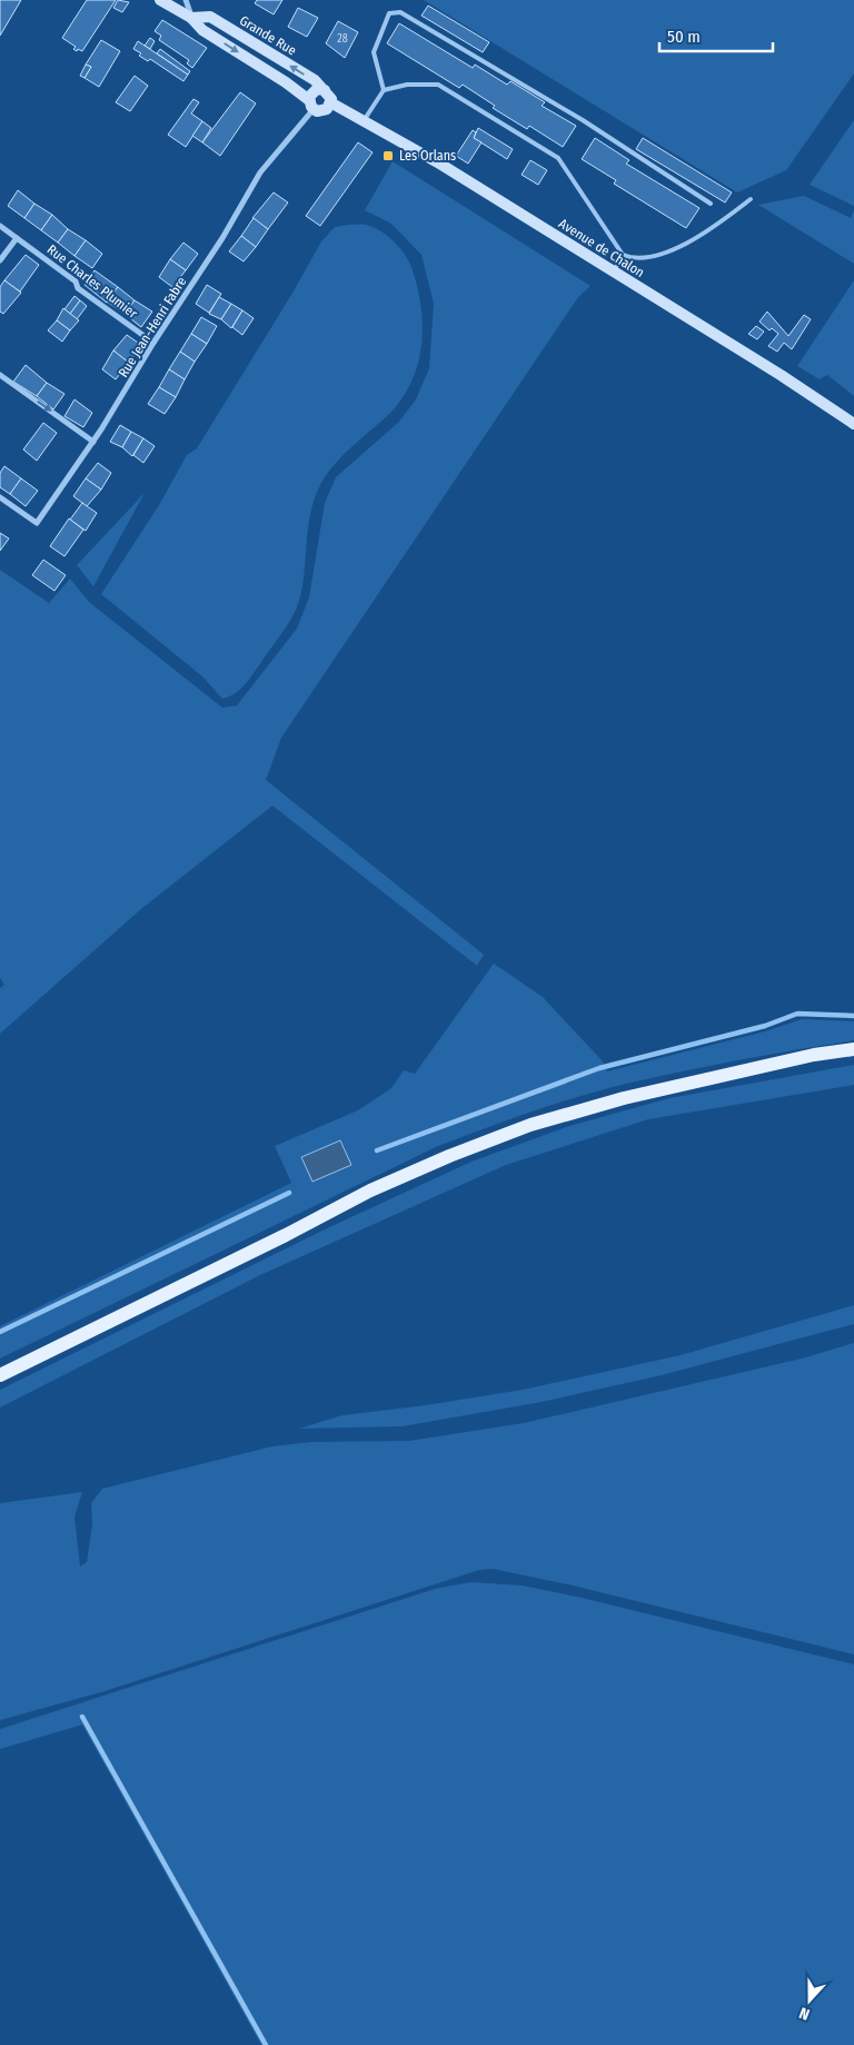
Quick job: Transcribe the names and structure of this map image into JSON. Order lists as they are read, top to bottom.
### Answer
{
  "streets": {
    "main road": ["Grande Rue", "Avenue de Chalon"],
    "street": ["Rue Charles Plumier", "Rue Jean-Henri Fabre"]
  },
  "crossings": [
    ["Grande Rue", "Avenue de Chalon"],
    ["Grande Rue", "Rue Jean-Henri Fabre"],
    ["Avenue de Chalon", "Rue Jean-Henri Fabre"],
    ["Rue Charles Plumier", "Rue Jean-Henri Fabre"]
  ],
  "places": {
    "transit": ["Les Orlans"]
  },
  "house_numbers": ["28"],
  "scale_bar": "50 m",
  "north": "bottom"
}
